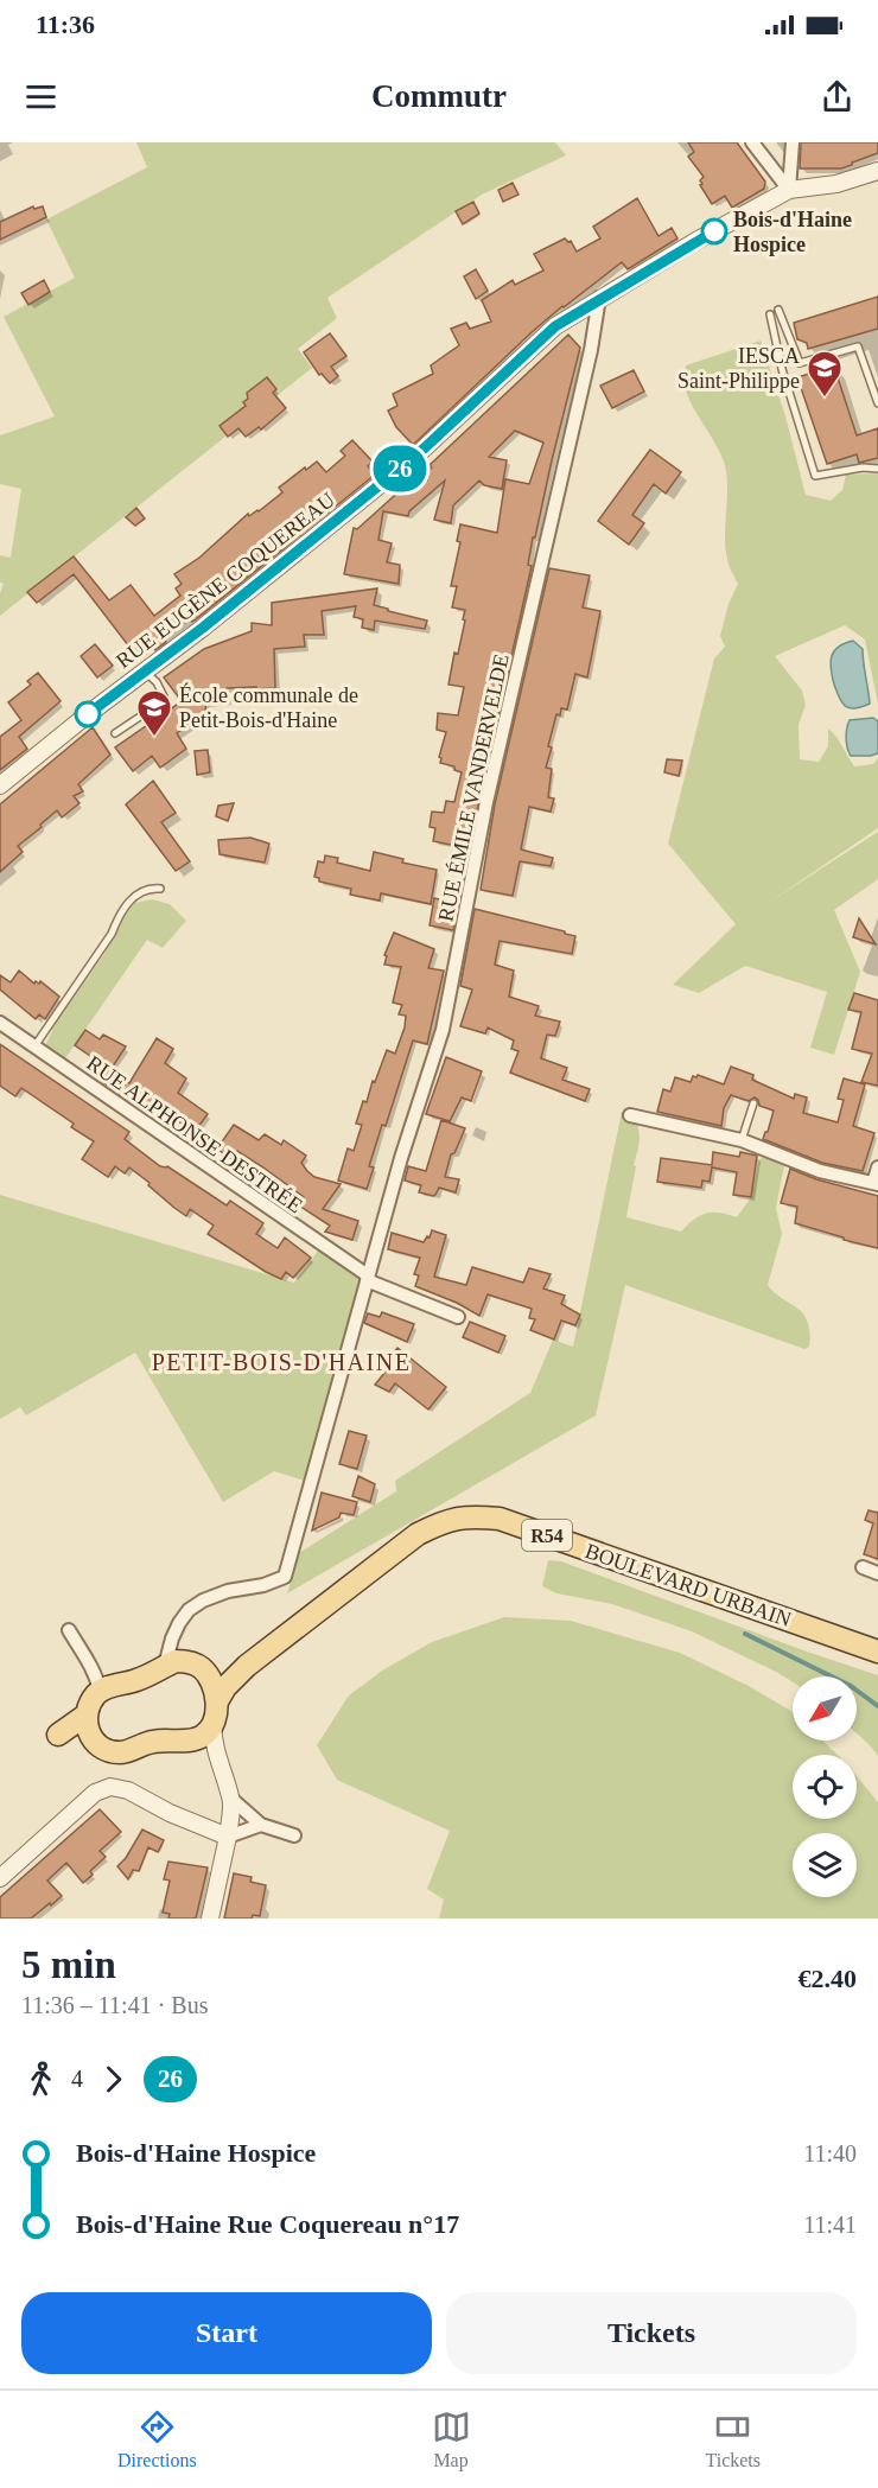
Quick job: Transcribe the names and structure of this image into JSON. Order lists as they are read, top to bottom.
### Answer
{
  "streets": {
    "main road": ["R54", "BOULEVARD URBAIN"],
    "street": ["RUE EUGÈNE COQUEREAU", "RUE ÉMILE VANDERVELDE", "RUE ALPHONSE DESTRÉE"]
  },
  "crossings": [
    ["RUE EUGÈNE COQUEREAU", "RUE ÉMILE VANDERVELDE"],
    ["RUE ÉMILE VANDERVELDE", "RUE ALPHONSE DESTRÉE"],
    ["RUE ÉMILE VANDERVELDE", "R54"],
    ["R54", "BOULEVARD URBAIN"]
  ],
  "districts": ["PETIT-BOIS-D'HAINE"],
  "places": {
    "other": ["Bois-d'Haine Hospice"],
    "school or university": ["IESCA Saint-Philippe", "École communale de Petit-Bois-d'Haine"]
  },
  "lines": ["bus line 26"],
  "north": "bottom left",
  "page": {
    "status": "11:36",
    "header": "Commutr",
    "on_map": "26",
    "heading": ["5 min", "11:36 – 11:41 · Bus", "€2.40"],
    "legs": ["4", "26"],
    "list": [
      {
        "name": "Bois-d'Haine Hospice",
        "value": "11:40"
      },
      {
        "name": "Bois-d'Haine Rue Coquereau n°17",
        "value": "11:41"
      }
    ],
    "buttons": ["Start", "Tickets"],
    "tabs": ["Directions", "Map", "Tickets"]
  }
}
